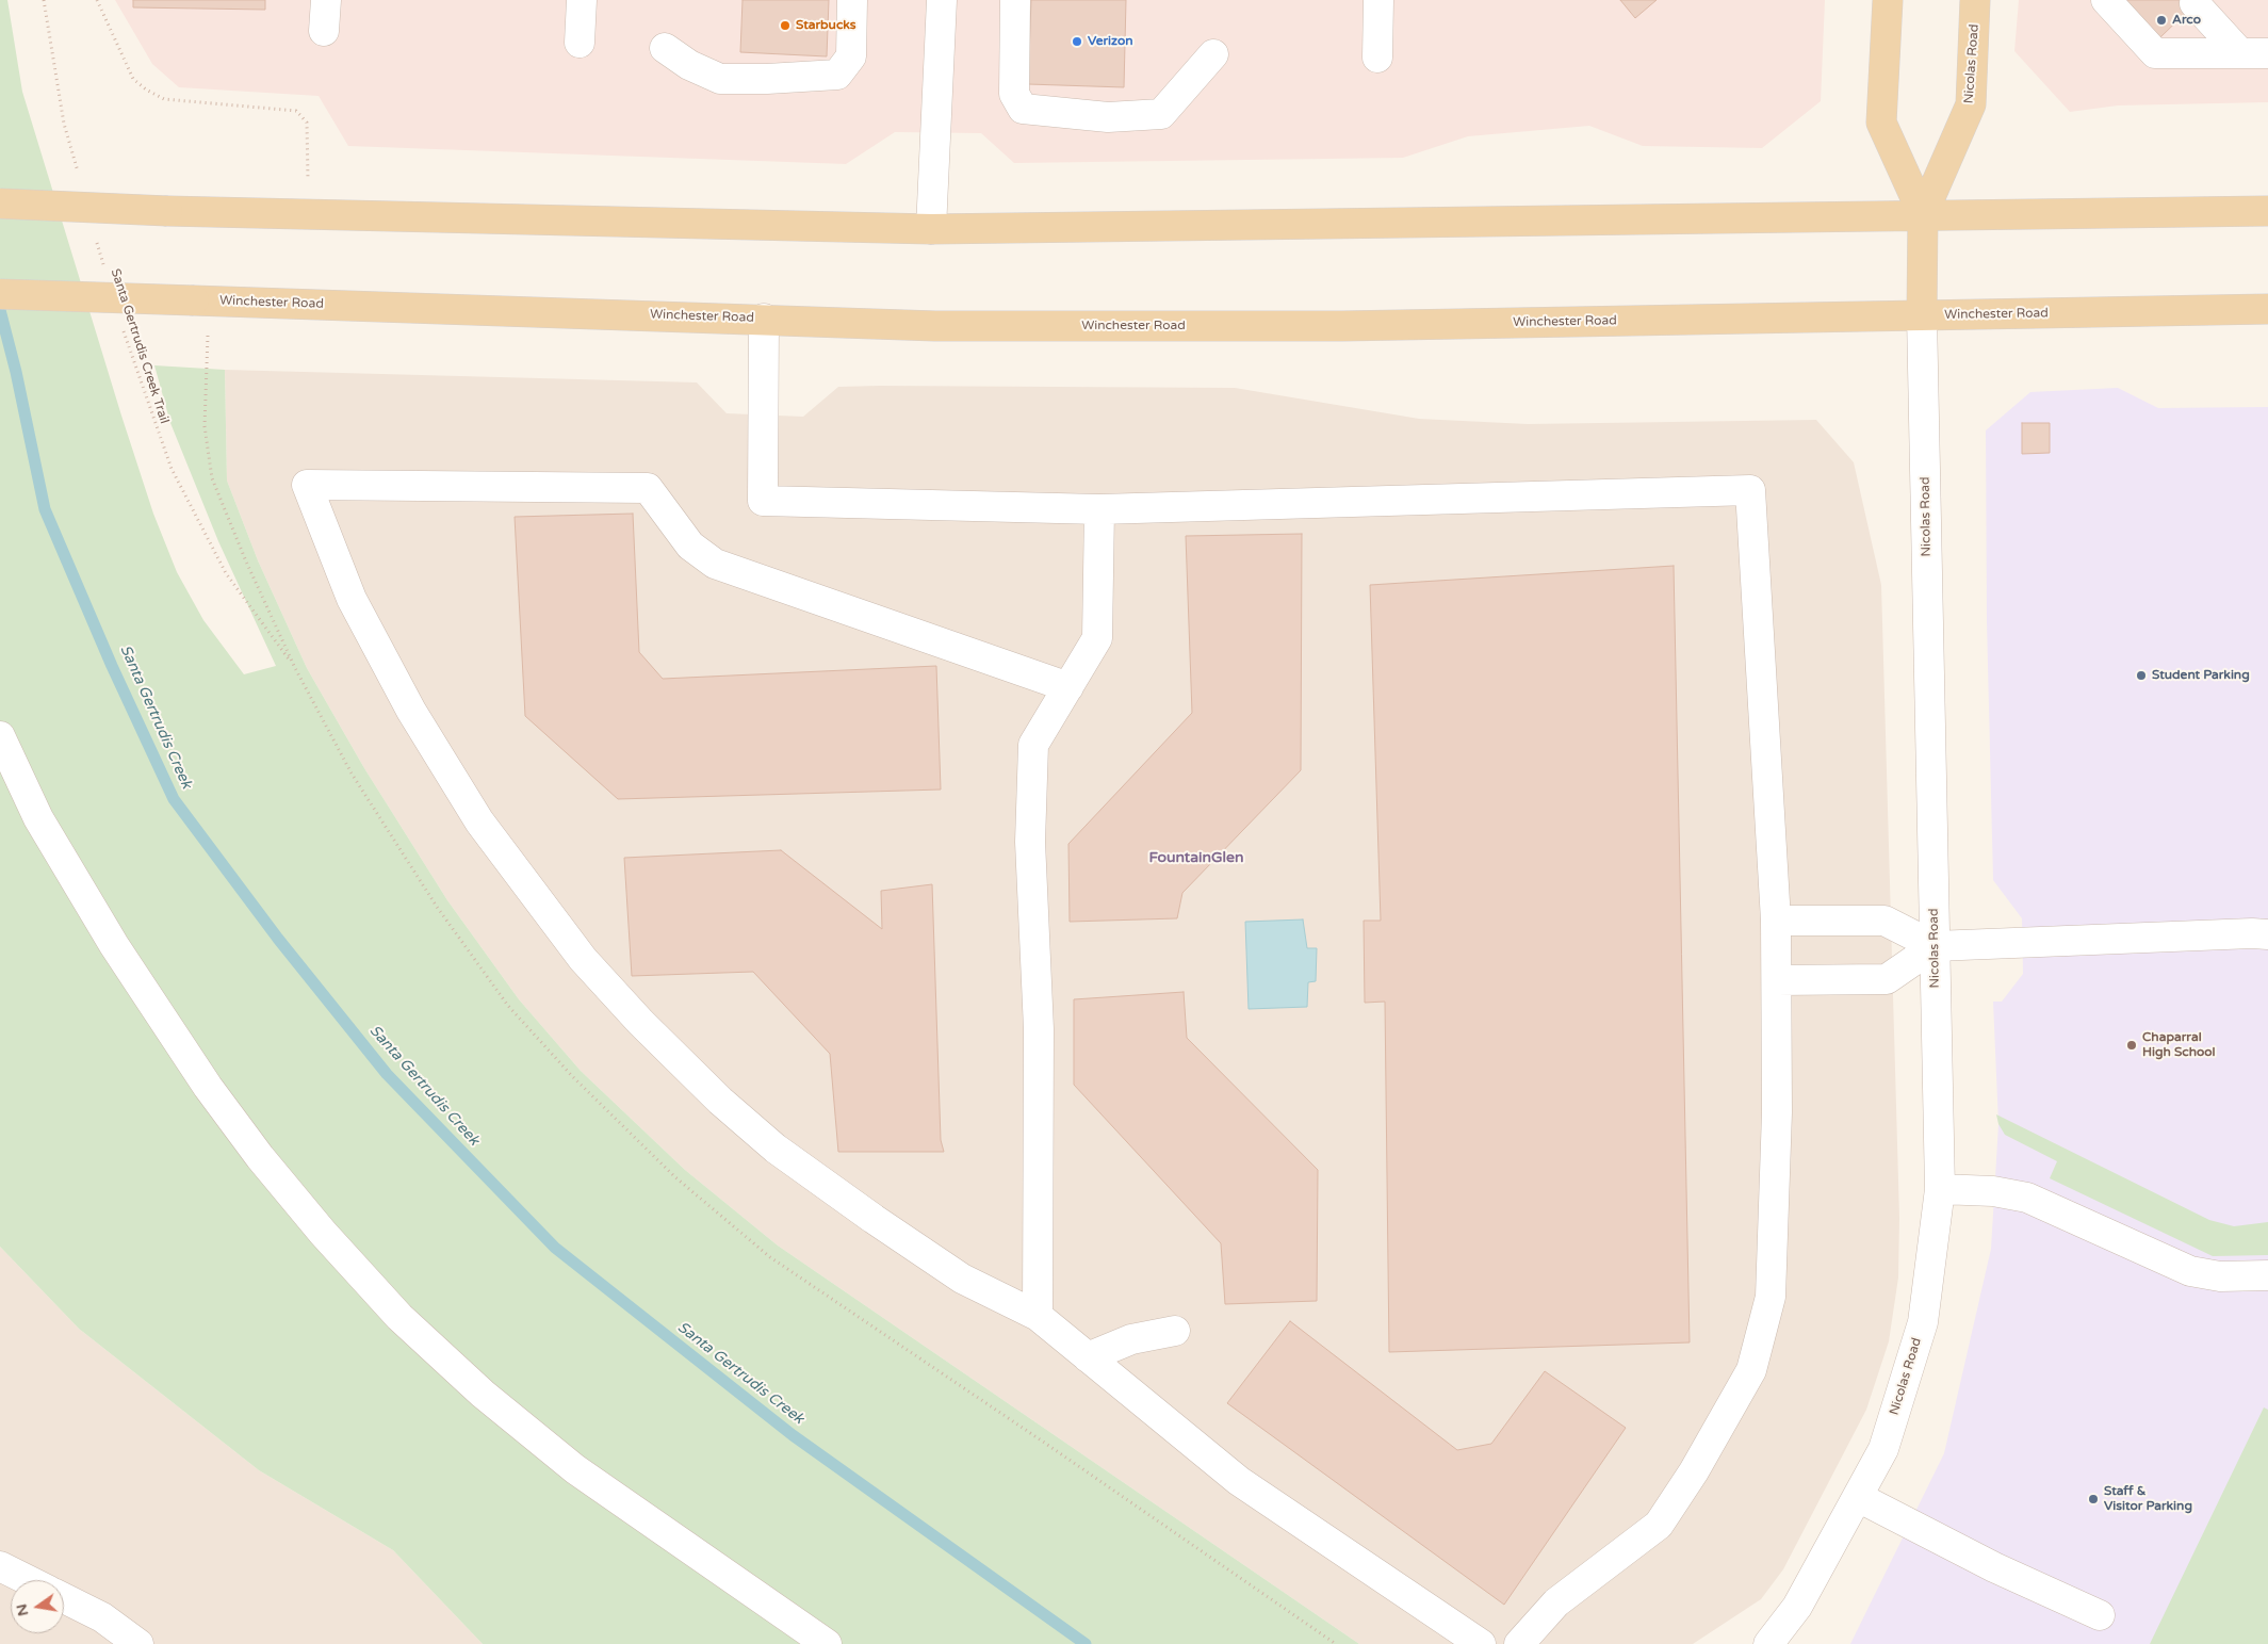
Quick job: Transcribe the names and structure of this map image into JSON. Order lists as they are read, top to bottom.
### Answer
{
  "streets": {
    "main road": ["Nicolas Road", "Winchester Road"],
    "path": ["Santa Gertrudis Creek Trail"]
  },
  "crossings": [
    ["Nicolas Road", "Winchester Road"]
  ],
  "districts": ["FountainGlen"],
  "water": ["Santa Gertrudis Creek"],
  "places": [
    "Arco",
    "Starbucks",
    "Verizon",
    "Student Parking",
    "Chaparral High School",
    "Staff & Visitor Parking"
  ],
  "north": "left"
}
